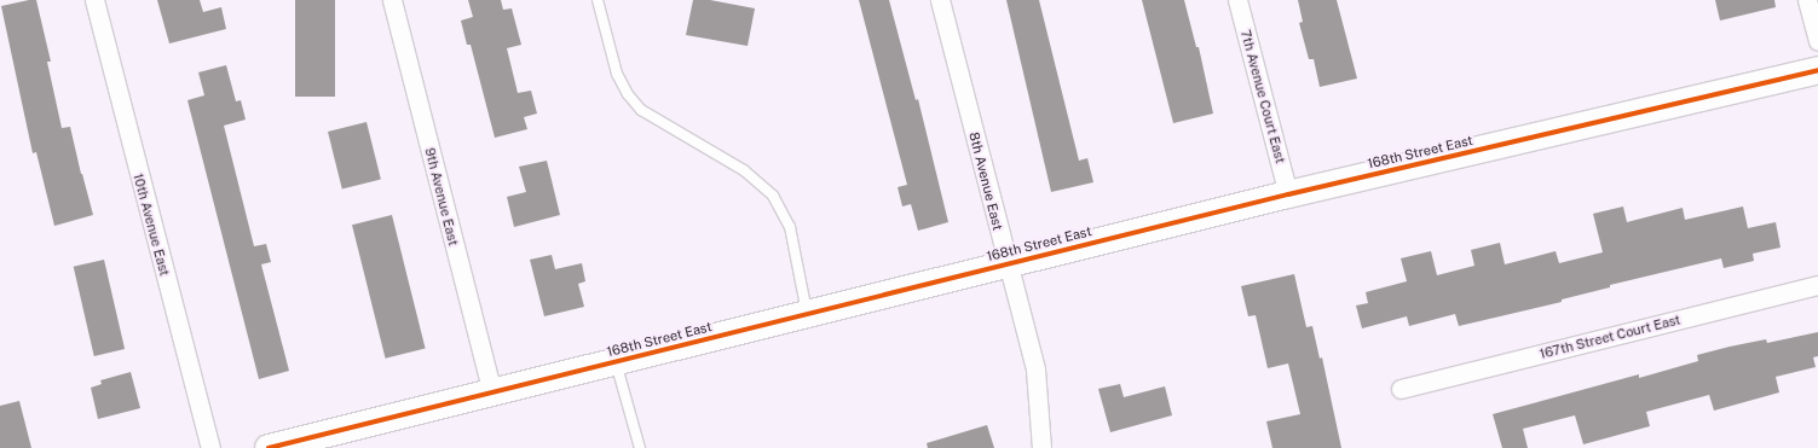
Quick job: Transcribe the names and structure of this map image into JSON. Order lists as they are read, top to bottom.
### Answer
{
  "streets": {
    "street": [
      "7th Avenue Court East",
      "168th Street East",
      "8th Avenue East",
      "9th Avenue East",
      "10th Avenue East",
      "167th Street Court East"
    ]
  },
  "crossings": [
    ["7th Avenue Court East", "168th Street East"],
    ["168th Street East", "8th Avenue East"],
    ["168th Street East", "9th Avenue East"]
  ]
}
